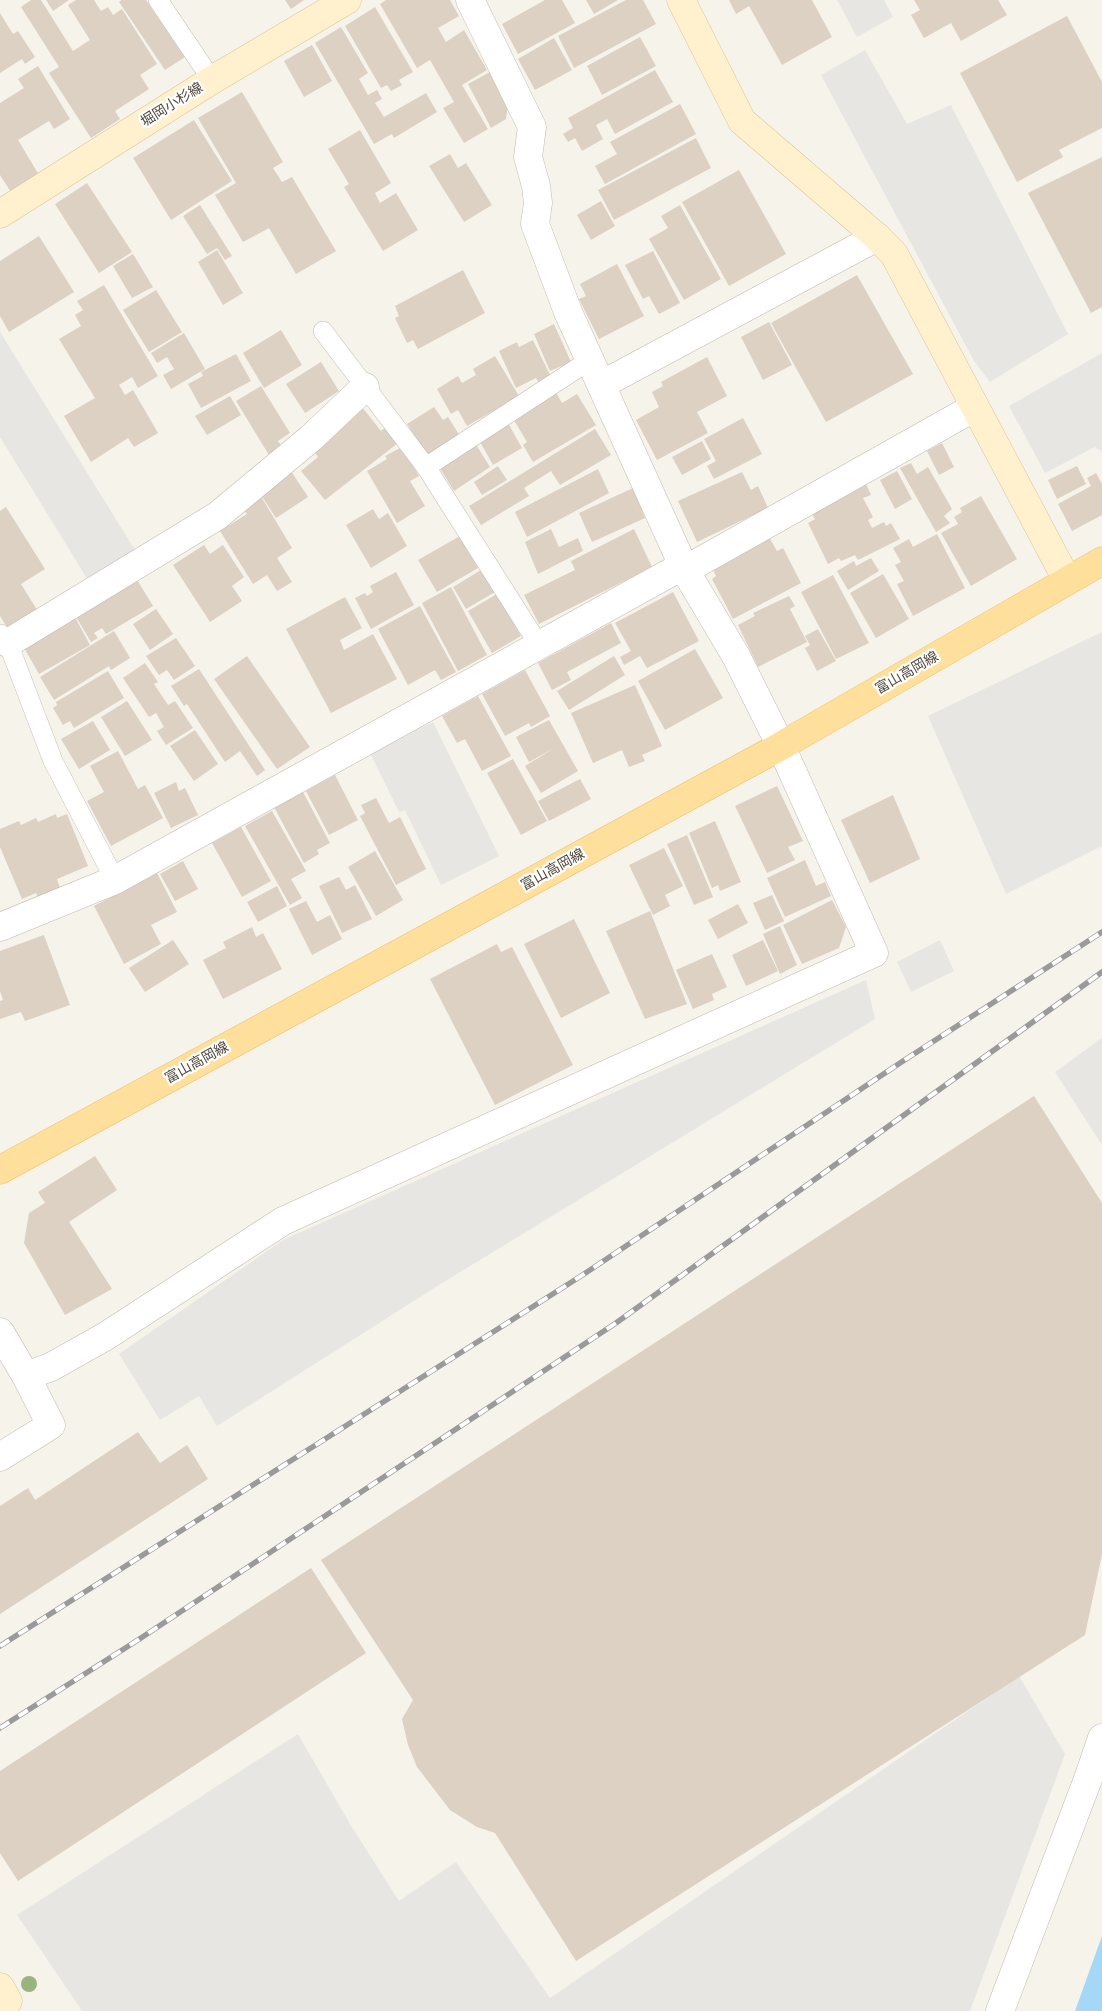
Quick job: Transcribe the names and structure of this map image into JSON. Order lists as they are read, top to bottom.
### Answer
{
  "streets": {
    "main road": ["富山高岡線"],
    "street": ["堀岡小杉線"]
  }
}
